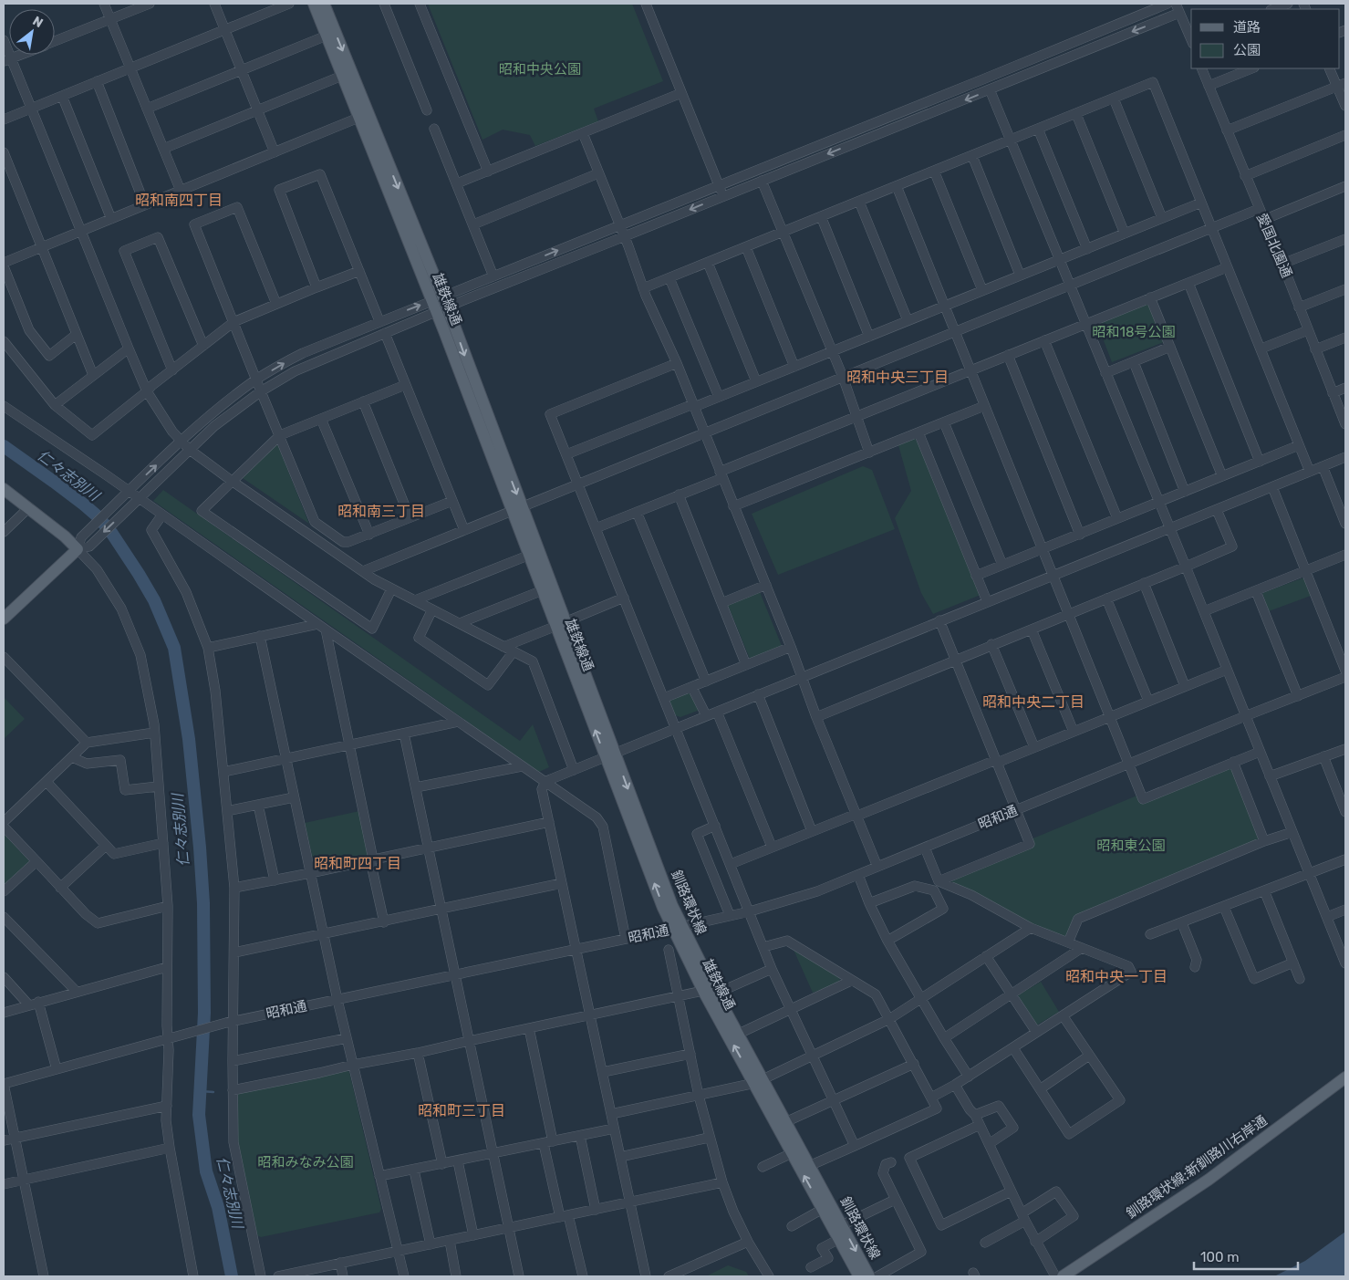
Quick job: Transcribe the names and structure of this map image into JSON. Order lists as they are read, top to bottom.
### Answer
{
  "streets": {
    "main road": ["雄鉄線通", "釧路環状線", "釧路環状線;新釧路川右岸通"],
    "street": ["愛国北園通", "昭和通"]
  },
  "crossings": [
    ["雄鉄線通", "昭和通"],
    ["雄鉄線通", "釧路環状線"],
    ["昭和通", "釧路環状線"]
  ],
  "districts": [
    "昭和南四丁目",
    "昭和中央三丁目",
    "昭和南三丁目",
    "昭和中央二丁目",
    "昭和町四丁目",
    "昭和中央一丁目",
    "昭和町三丁目"
  ],
  "water": ["仁々志別川"],
  "parks": [
    "昭和中央公園",
    "昭和18号公園",
    "昭和東公園",
    "昭和みなみ公園"
  ],
  "legend": ["道路", "公園"],
  "scale_bar": "100 m",
  "north": "top right"
}
